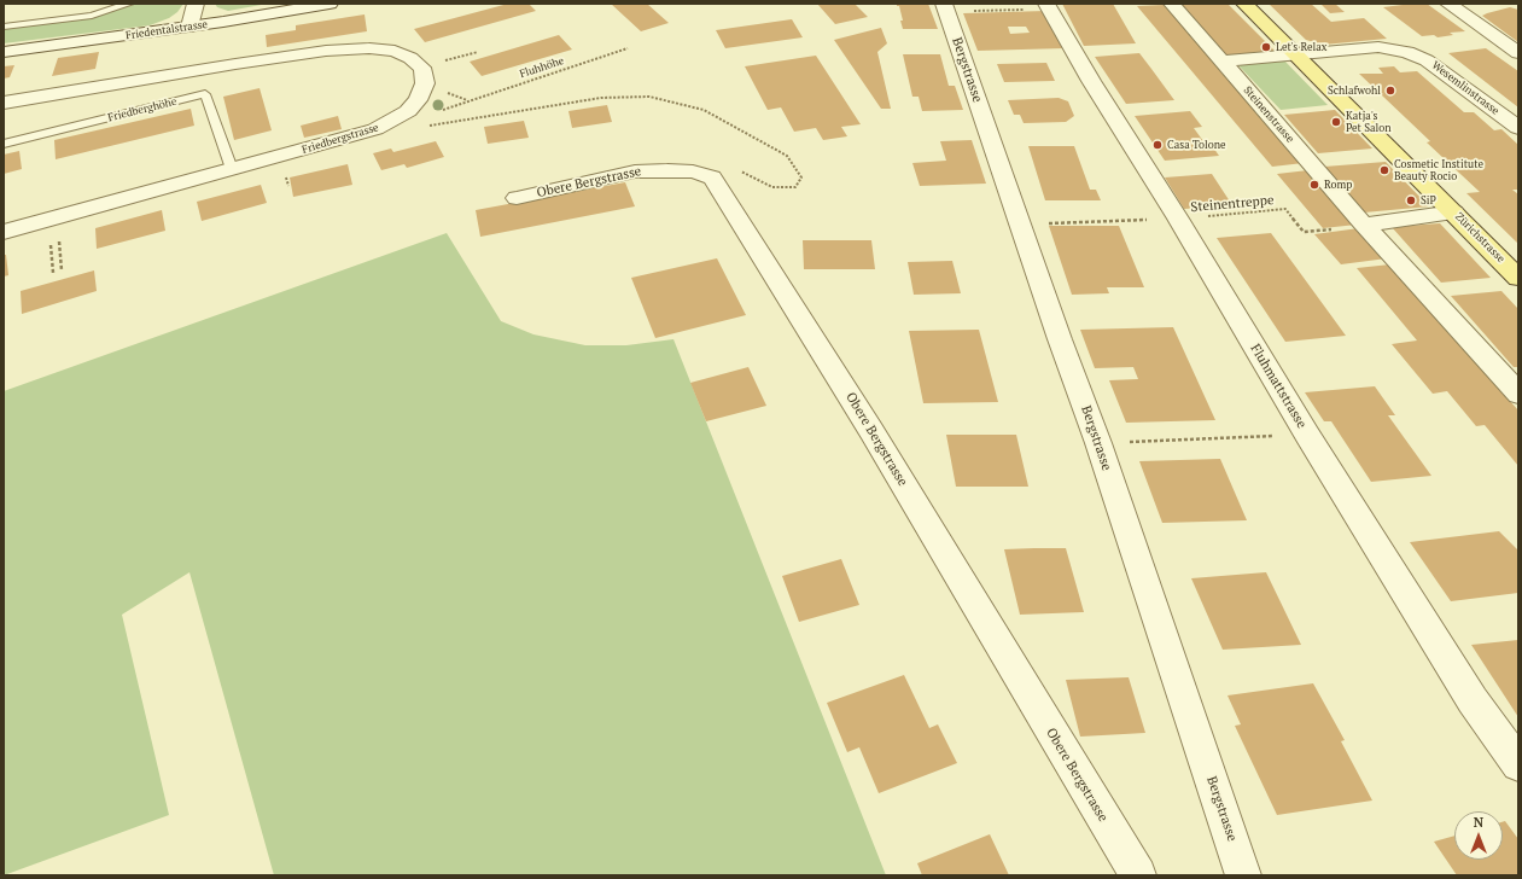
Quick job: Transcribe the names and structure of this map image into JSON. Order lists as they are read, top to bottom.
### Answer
{
  "streets": {
    "main road": ["Zürichstrasse"],
    "street": [
      "Friedentalstrasse",
      "Bergstrasse",
      "Wesemlinstrasse",
      "Steinenstrasse",
      "Friedbergstrasse",
      "Obere Bergstrasse",
      "Fluhmattstrasse"
    ],
    "lane": ["Friedberghöhe"],
    "path": ["Fluhhöhe", "Steinentreppe"]
  },
  "crossings": [
    ["Wesemlinstrasse", "Zürichstrasse"],
    ["Friedberghöhe", "Friedbergstrasse"],
    ["Steinenstrasse", "Steinentreppe"],
    ["Steinentreppe", "Fluhmattstrasse"]
  ],
  "places": [
    "Let's Relax",
    "Schlafwohl",
    "Katja's Pet Salon",
    "Casa Tolone",
    "Cosmetic Institute Beauty Rocio",
    "Romp",
    "SiP"
  ],
  "north": "top"
}
